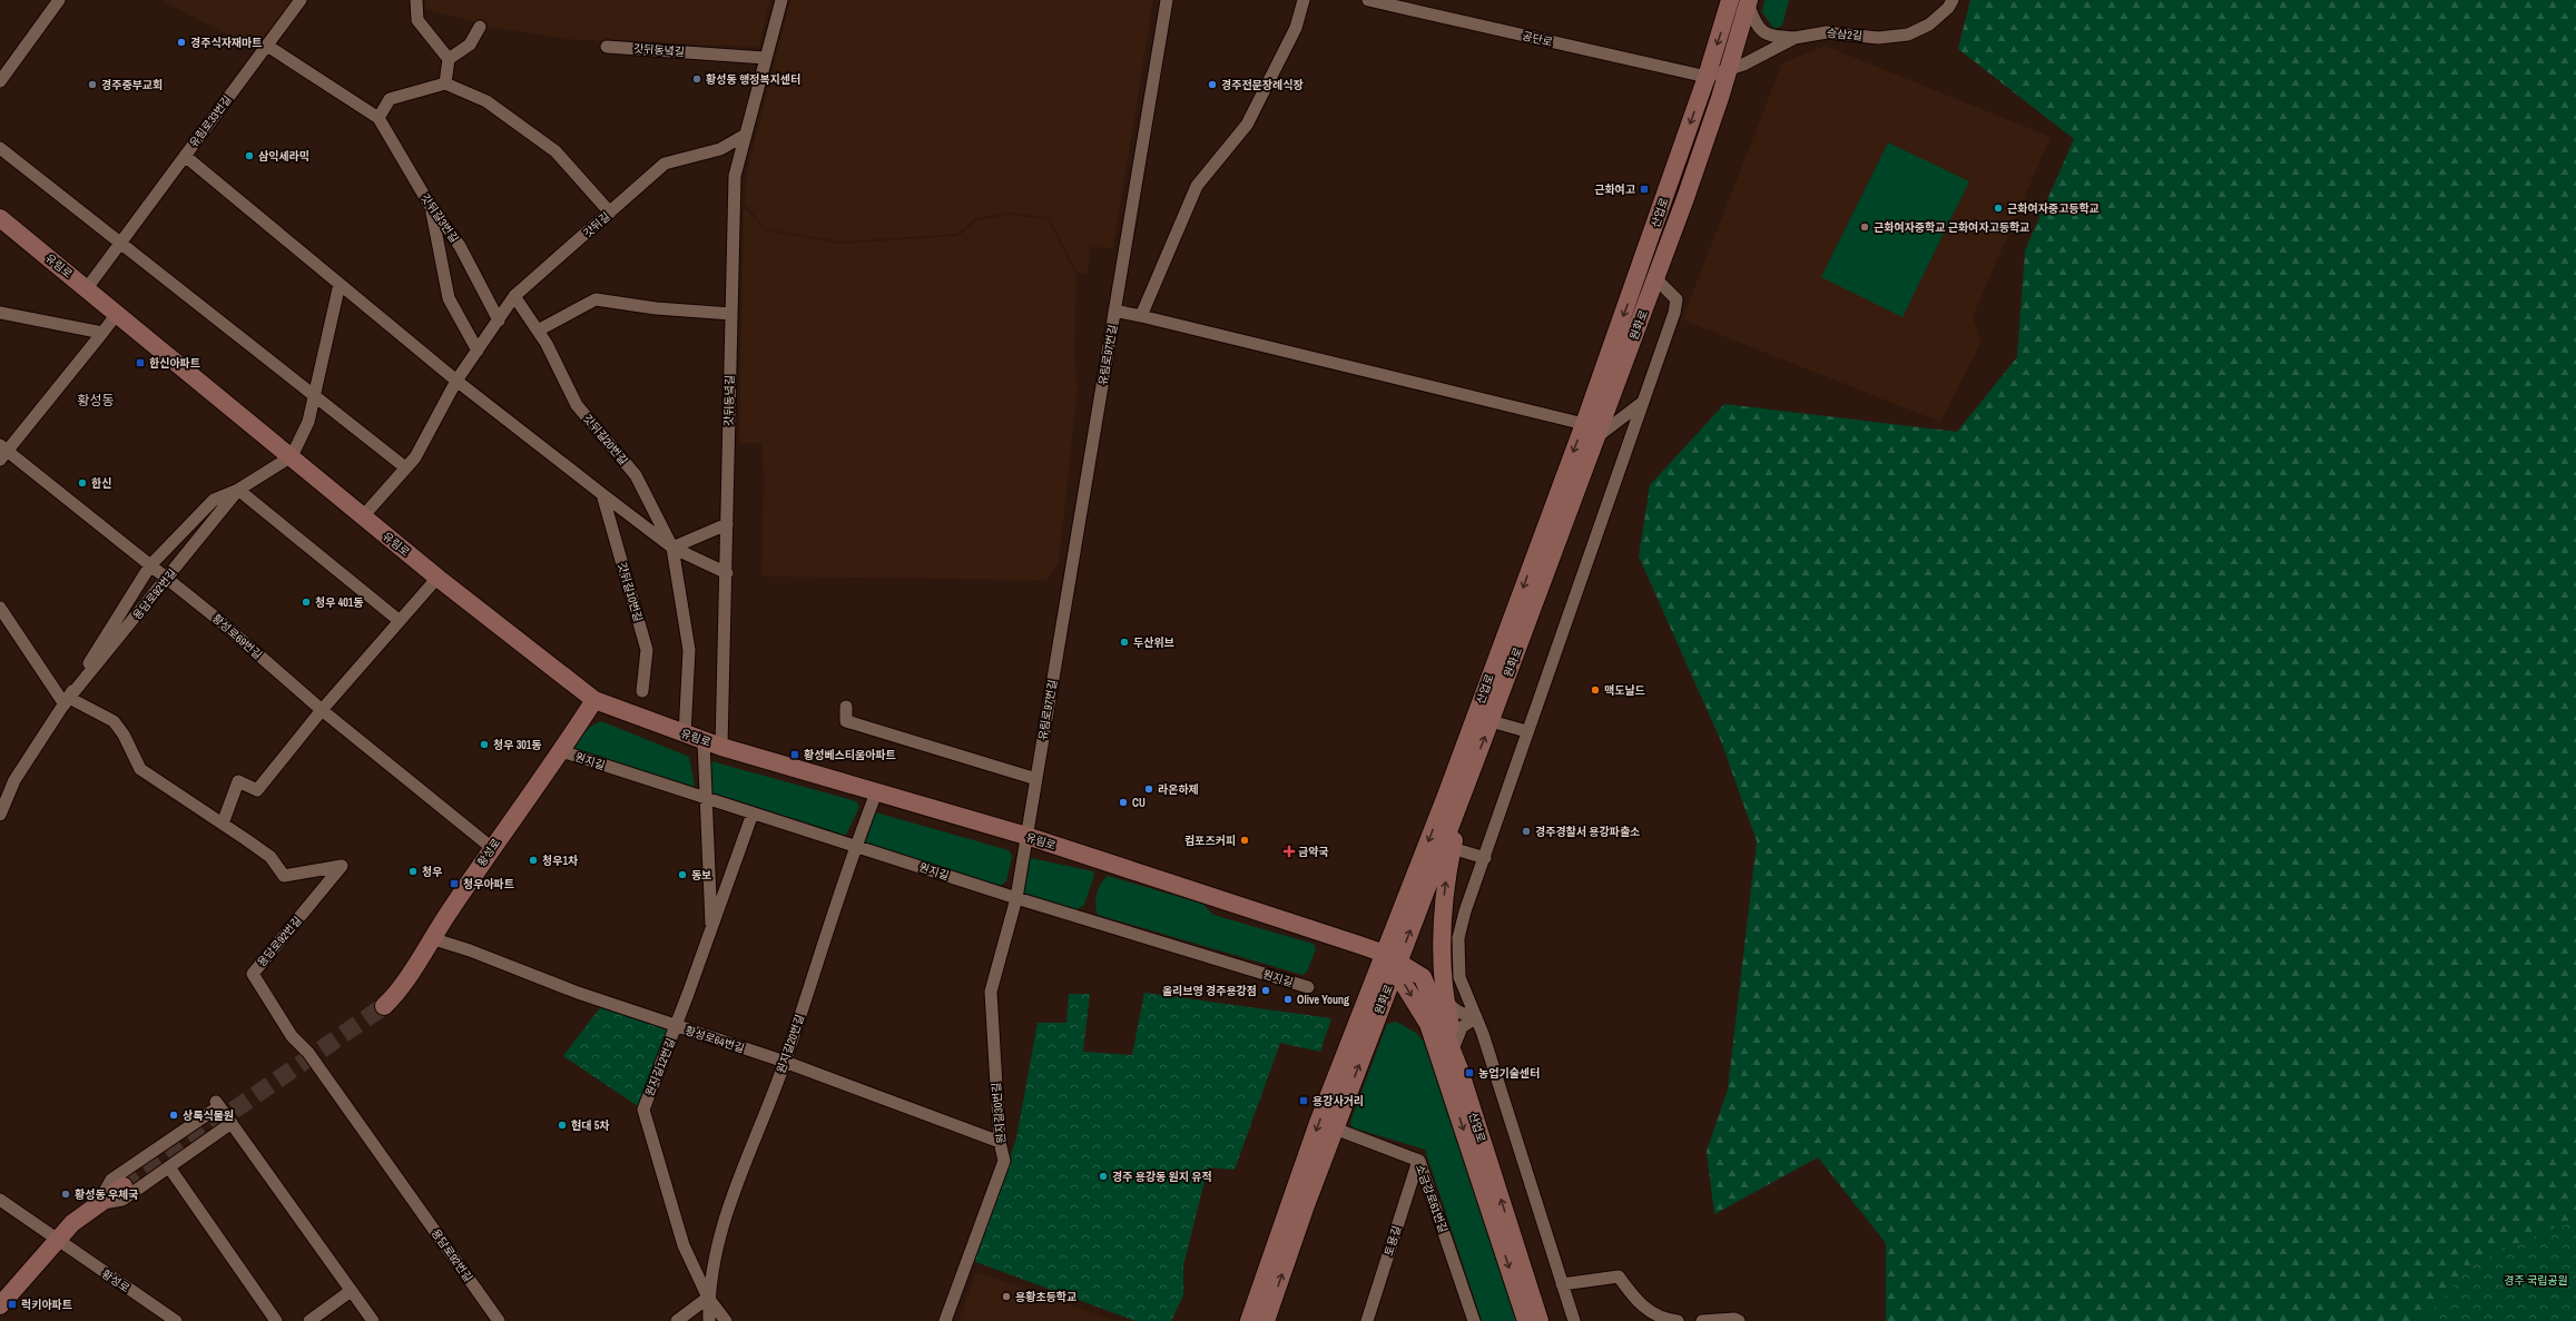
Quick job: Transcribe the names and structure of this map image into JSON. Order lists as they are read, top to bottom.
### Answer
{
  "streets": {
    "street": [
      "승삼2길",
      "공단로",
      "갓뒤동녘길",
      "유림로33번길",
      "산업로",
      "갓뒤길3번길",
      "갓뒤길",
      "유림로",
      "원화로",
      "유림로97번길",
      "갓뒤길20번길",
      "갓뒤길10번길",
      "용담로92번길",
      "황성로69번길",
      "원지길",
      "황성로",
      "황성로64번길",
      "원지길20번길",
      "원지길12번길",
      "원지길30번길",
      "소금강로61번길",
      "토용길"
    ]
  },
  "crossings": [
    ["승삼2길", "공단로"],
    ["승삼2길", "산업로"],
    ["승삼2길", "원화로"],
    ["공단로", "산업로"],
    ["갓뒤동녘길", "갓뒤길"],
    ["갓뒤동녘길", "유림로"],
    ["유림로33번길", "갓뒤길3번길"],
    ["유림로33번길", "유림로"],
    ["산업로", "유림로"],
    ["산업로", "원화로"],
    ["산업로", "유림로97번길"],
    ["갓뒤길3번길", "갓뒤길"],
    ["갓뒤길", "유림로"],
    ["갓뒤길", "갓뒤길20번길"],
    ["유림로", "원화로"],
    ["유림로", "유림로97번길"],
    ["유림로", "갓뒤길20번길"],
    ["유림로", "용담로92번길"],
    ["유림로", "황성로"],
    ["유림로", "원지길20번길"],
    ["유림로", "원지길30번길"],
    ["원화로", "소금강로61번길"],
    ["유림로97번길", "원지길30번길"],
    ["용담로92번길", "황성로69번길"],
    ["황성로69번길", "황성로"],
    ["원지길", "황성로"],
    ["원지길", "원지길20번길"],
    ["원지길", "원지길12번길"],
    ["원지길", "원지길30번길"],
    ["황성로", "황성로64번길"],
    ["황성로64번길", "원지길20번길"],
    ["황성로64번길", "원지길12번길"],
    ["황성로64번길", "원지길30번길"],
    ["원지길20번길", "원지길12번길"],
    ["소금강로61번길", "토용길"]
  ],
  "districts": ["황성동"],
  "parks": ["경주 국립공원"],
  "places": {
    "other": [
      "경주식자재마트",
      "황성동 행정복지센터",
      "경주중부교회",
      "경주전문장례식장",
      "삼익세라믹",
      "근화여자중고등학교",
      "근화여자중학교 근화여자고등학교",
      "한신",
      "청우 401동",
      "두산위브",
      "맥도날드",
      "청우 301동",
      "라온하제",
      "CU",
      "경주경찰서 용강파출소",
      "컴포즈커피",
      "청우1차",
      "청우",
      "동보",
      "올리브영 경주용강점",
      "Olive Young",
      "상록식물원",
      "현대 5차",
      "경주 용강동 원지 유적",
      "황성동 우체국",
      "용황초등학교"
    ],
    "transit": [
      "근화여고",
      "한신아파트",
      "황성베스티움아파트",
      "청우아파트",
      "농업기술센터",
      "용강사거리",
      "럭키아파트"
    ],
    "health": ["금약국"]
  }
}
